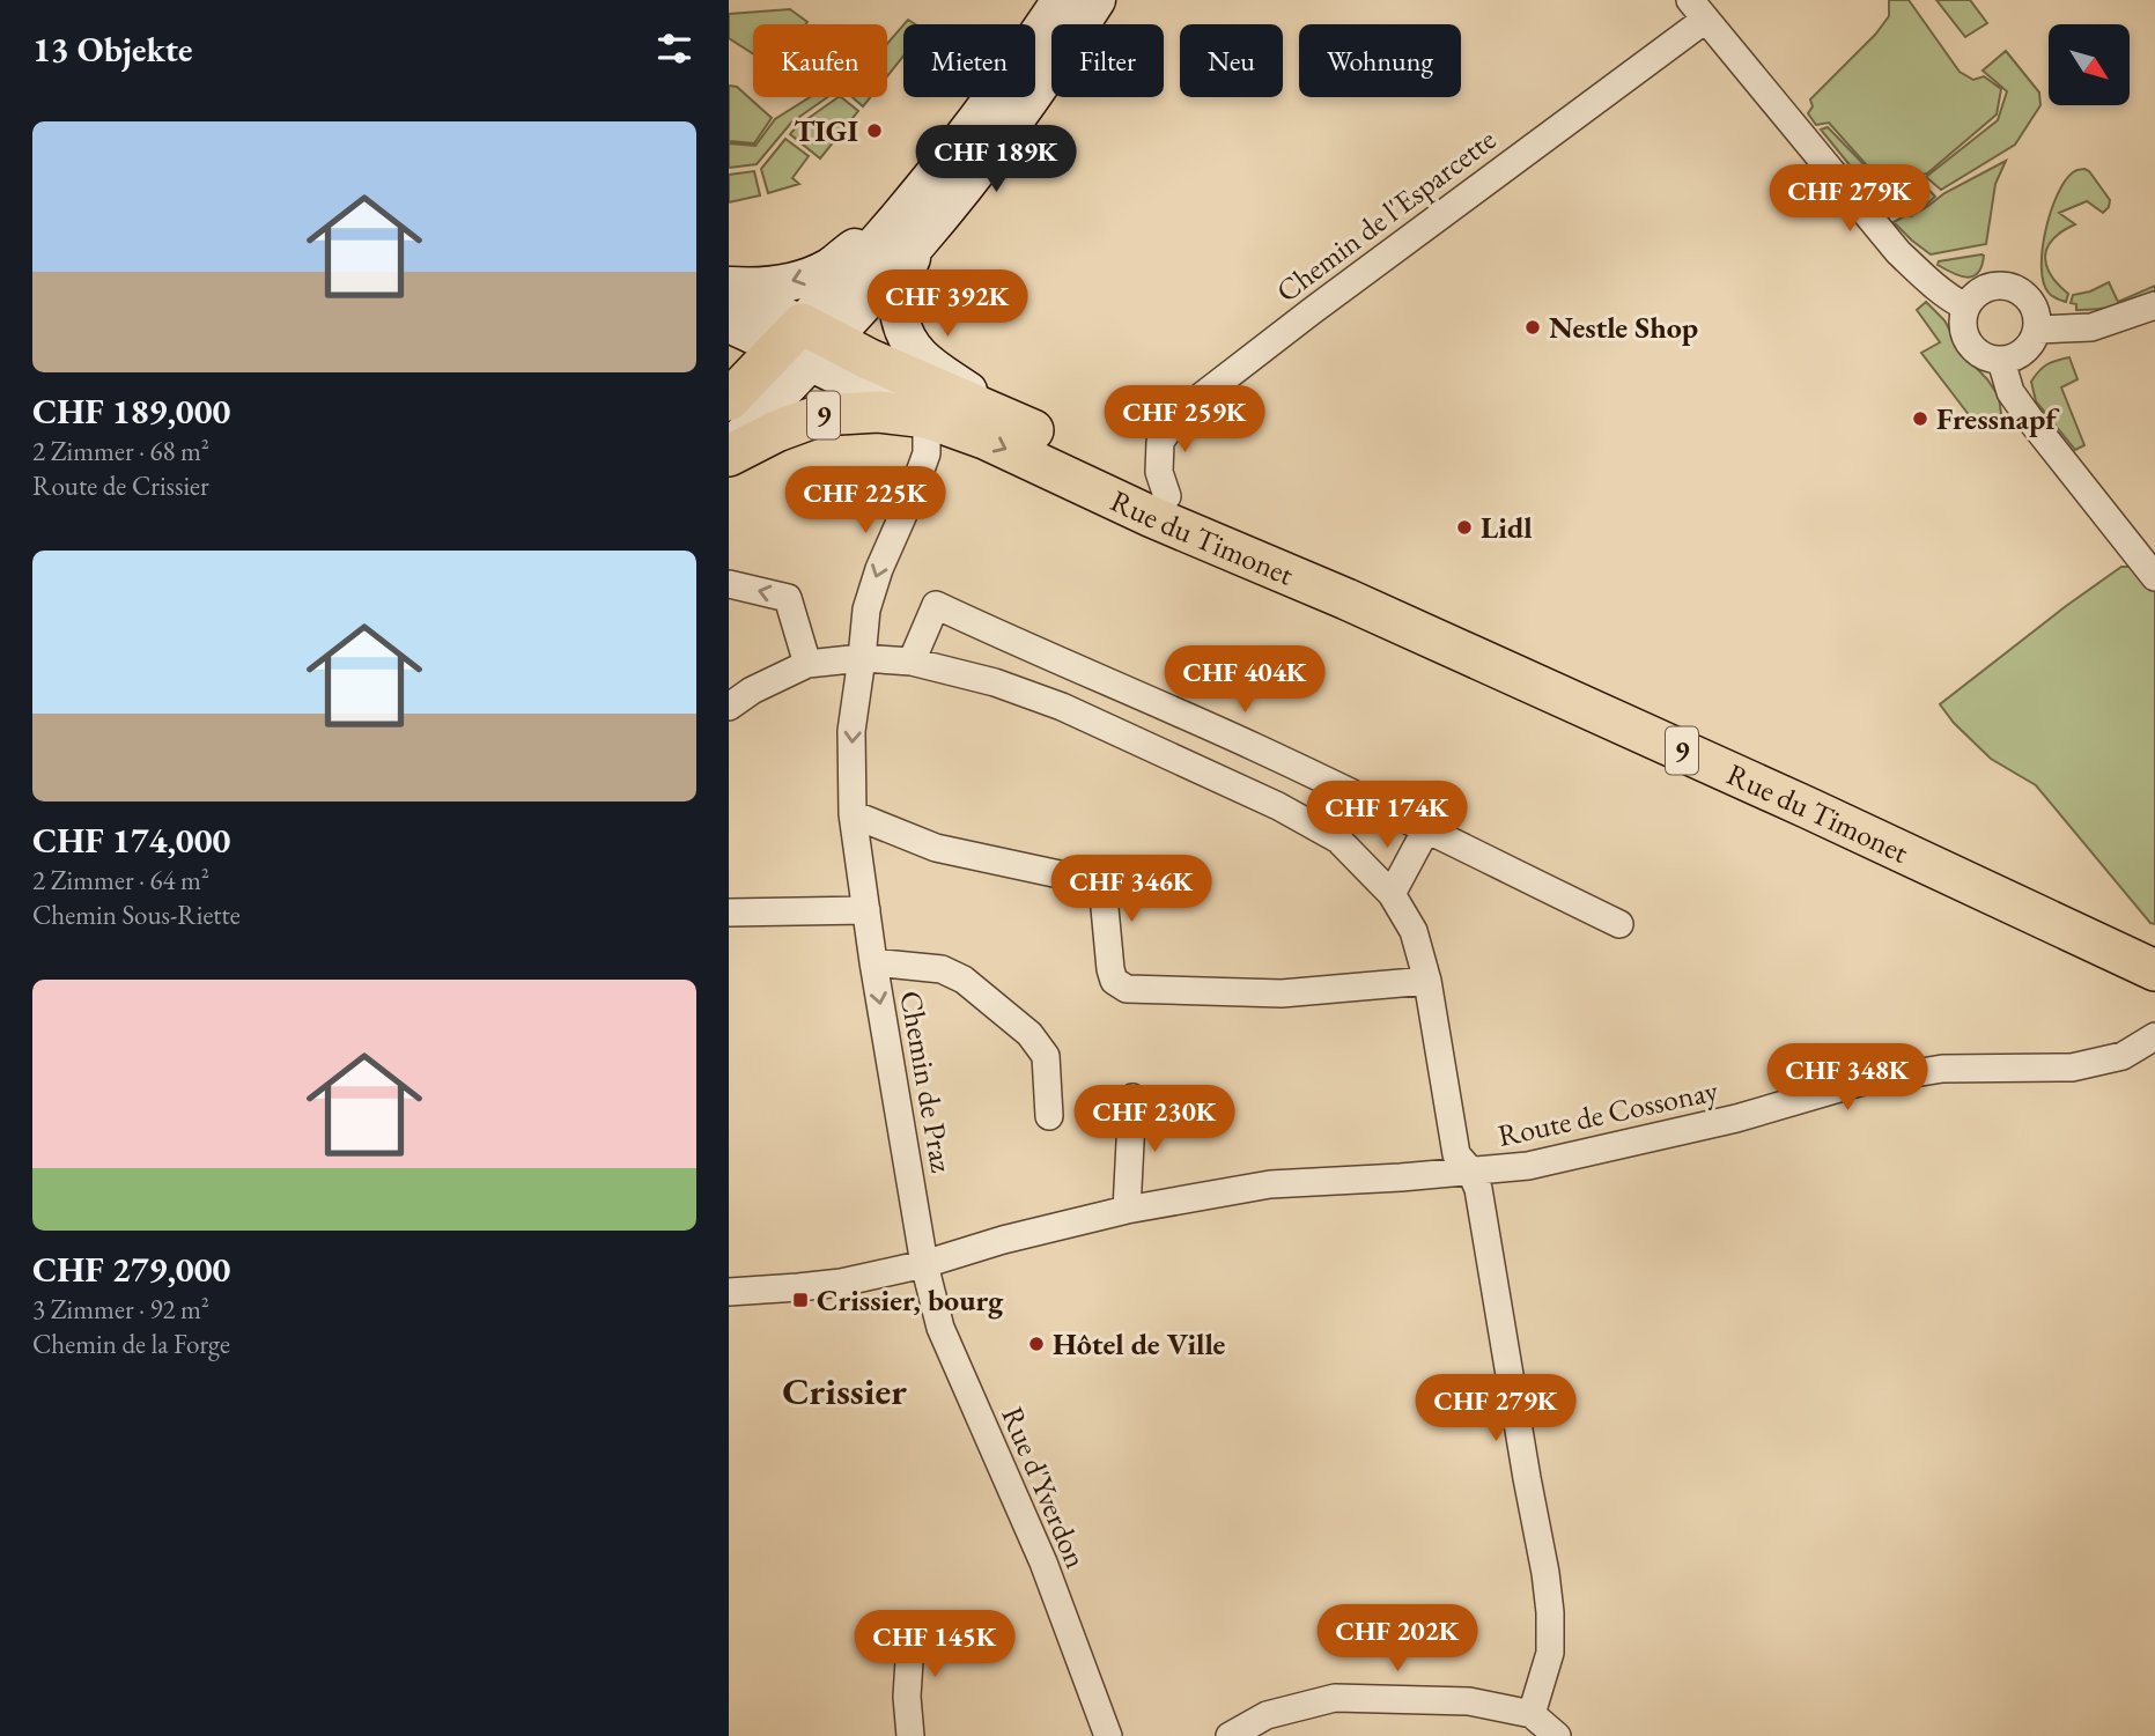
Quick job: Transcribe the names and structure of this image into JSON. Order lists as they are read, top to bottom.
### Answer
{
  "streets": {
    "main road": ["9", "Rue du Timonet"],
    "street": [
      "Chemin de l'Esparcette",
      "Chemin de Praz",
      "Route de Cossonay",
      "Rue d'Yverdon"
    ]
  },
  "crossings": [
    ["Chemin de l'Esparcette", "Rue du Timonet"],
    ["9", "Rue du Timonet"],
    ["9", "Chemin de Praz"],
    ["Rue du Timonet", "Chemin de Praz"],
    ["Chemin de Praz", "Route de Cossonay"],
    ["Chemin de Praz", "Rue d'Yverdon"],
    ["Route de Cossonay", "Rue d'Yverdon"]
  ],
  "one_way": ["Chemin de Praz"],
  "districts": ["Crissier"],
  "places": {
    "other": [
      "TIGI",
      "Nestle Shop",
      "Fressnapf",
      "Lidl",
      "Hôtel de Ville"
    ],
    "transit": ["Crissier, bourg"]
  },
  "north": "bottom right",
  "page": {
    "heading": "13 Objekte",
    "chip": [
      "Kaufen",
      "Mieten",
      "Filter",
      "Neu",
      "Wohnung"
    ],
    "list": [
      {
        "name": "CHF 189,000",
        "note": "2 Zimmer · 68 m² · Route de Crissier"
      },
      {
        "name": "CHF 174,000",
        "note": "2 Zimmer · 64 m² · Chemin Sous-Riette"
      },
      {
        "name": "CHF 279,000",
        "note": "3 Zimmer · 92 m² · Chemin de la Forge"
      }
    ],
    "price": [
      "CHF 189K",
      "CHF 279K",
      "CHF 392K",
      "CHF 259K",
      "CHF 225K",
      "CHF 404K",
      "CHF 174K",
      "CHF 346K",
      "CHF 348K",
      "CHF 230K",
      "CHF 279K",
      "CHF 202K",
      "CHF 145K"
    ]
  }
}
